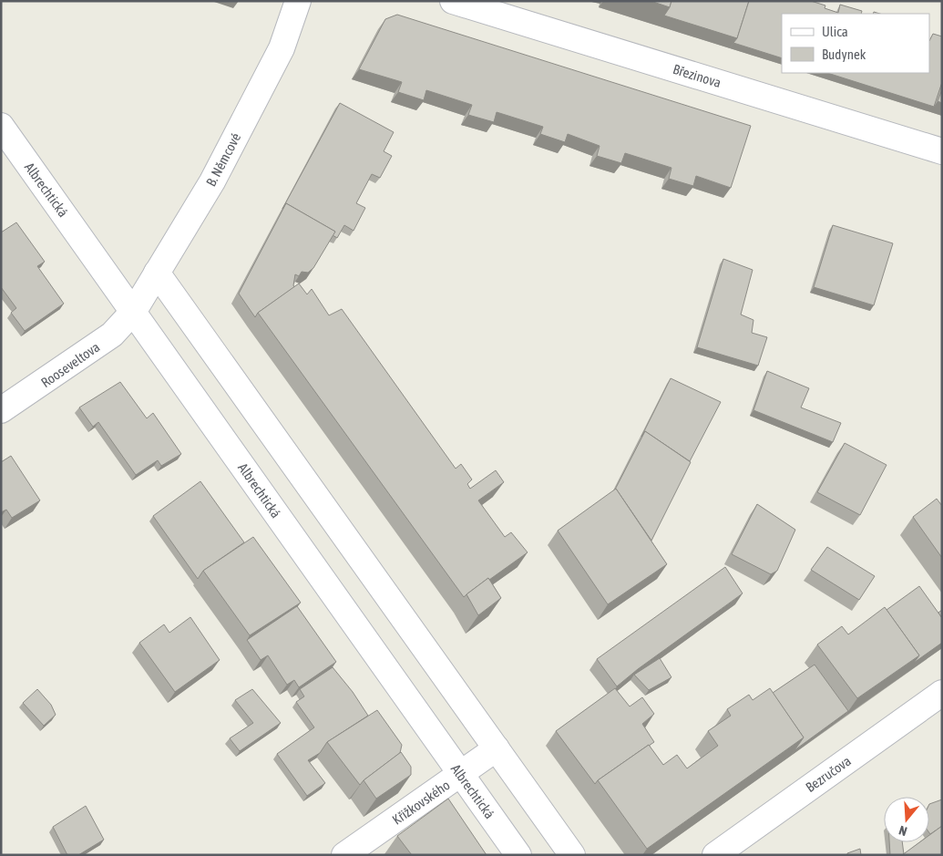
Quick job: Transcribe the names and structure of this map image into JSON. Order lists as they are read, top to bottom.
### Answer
{
  "streets": {
    "street": [
      "Březinova",
      "B. Němcové",
      "Albrechtická",
      "Rooseveltova",
      "Bezručova",
      "Křižkovského"
    ]
  },
  "crossings": [
    ["B. Němcové", "Albrechtická"],
    ["B. Němcové", "Rooseveltova"],
    ["Albrechtická", "Rooseveltova"],
    ["Albrechtická", "Křižkovského"]
  ],
  "legend": ["Ulica", "Budynek"],
  "north": "bottom"
}
